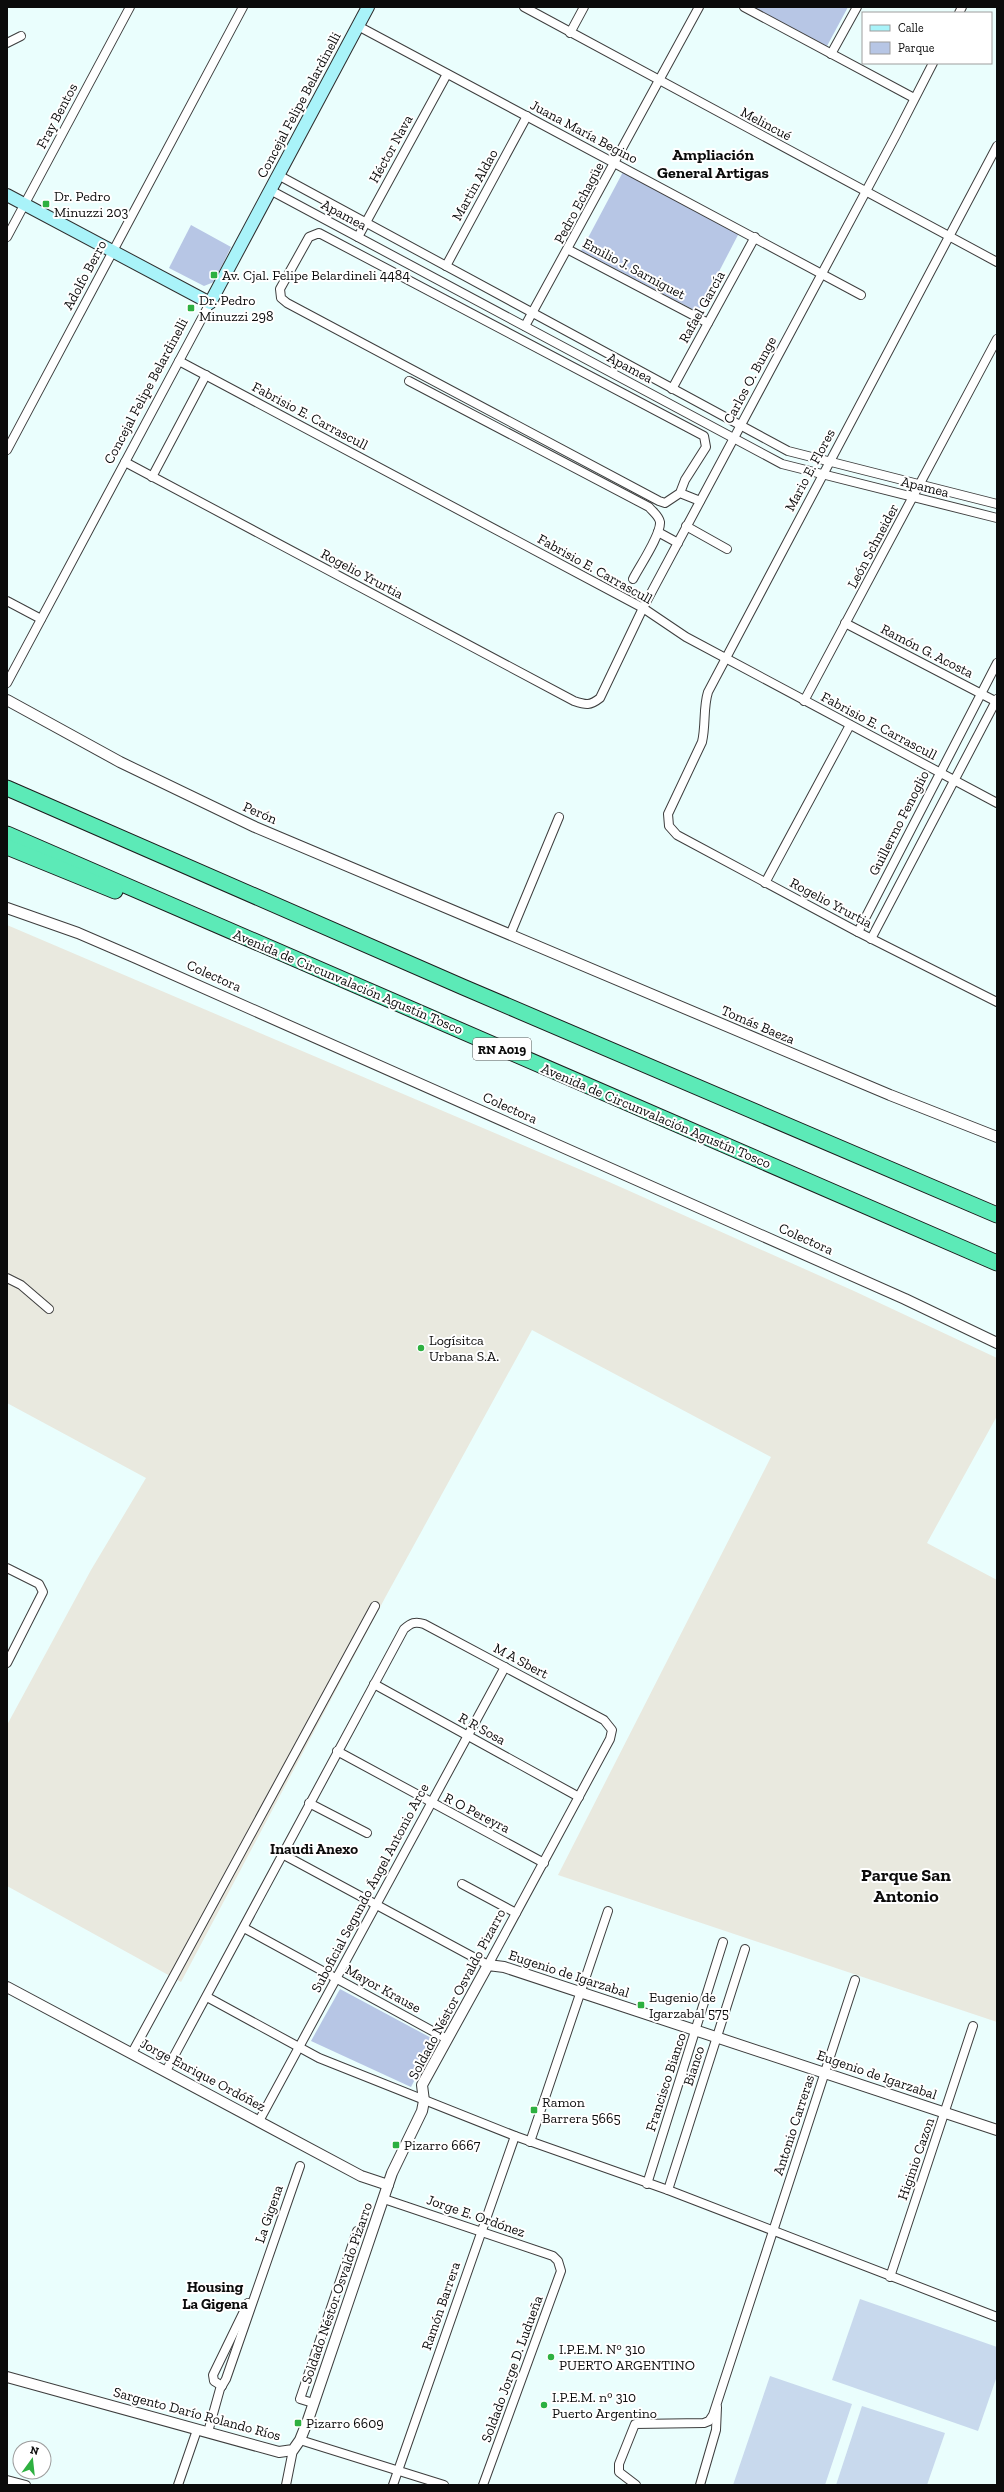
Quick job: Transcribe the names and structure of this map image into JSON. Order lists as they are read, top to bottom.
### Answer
{
  "streets": {
    "highway": ["Avenida de Circunvalación Agustín Tosco", "RN A019"],
    "main road": ["Concejal Felipe Belardinelli"],
    "street": [
      "Fray Bentos",
      "Melincué",
      "Juana María Begino",
      "Héctor Nava",
      "Martin Aldao",
      "Pedro Echagüe",
      "Apamea",
      "Emilio J. Sarniguet",
      "Adolfo Berro",
      "Rafael García",
      "Carlos O. Bunge",
      "Fabrisio E. Carrascull",
      "Mario E. Flores",
      "León Schneider",
      "Rogelio Yrurtia",
      "Ramón G. Acosta",
      "Perón",
      "Guillermo Fenoglio",
      "Colectora",
      "Tomás Baeza",
      "M A Sbert",
      "R R Sosa",
      "R O Pereyra",
      "Suboficial Segundo Ángel Antonio Arce",
      "Eugenio de Igarzabal",
      "Mayor Krause",
      "Soldado Néstor Osvaldo Pizarro",
      "Bianco",
      "Jorge Enrique Ordóñez",
      "Francisco Bianco",
      "Antonio Carreras",
      "Higinio Cazon",
      "La Gigena",
      "Jorge E. Ordónez",
      "Ramón Barrera",
      "Soldado Jorge D. Ludueña",
      "Sargento Darío Rolando Ríos"
    ]
  },
  "crossings": [
    ["Concejal Felipe Belardinelli", "Juana María Begino"],
    ["Concejal Felipe Belardinelli", "Apamea"],
    ["Concejal Felipe Belardinelli", "Fabrisio E. Carrascull"],
    ["Concejal Felipe Belardinelli", "Rogelio Yrurtia"],
    ["Melincué", "Pedro Echagüe"],
    ["Melincué", "Carlos O. Bunge"],
    ["Melincué", "Mario E. Flores"],
    ["Juana María Begino", "Héctor Nava"],
    ["Juana María Begino", "Martin Aldao"],
    ["Juana María Begino", "Pedro Echagüe"],
    ["Juana María Begino", "Rafael García"],
    ["Juana María Begino", "Carlos O. Bunge"],
    ["Héctor Nava", "Apamea"],
    ["Martin Aldao", "Apamea"],
    ["Pedro Echagüe", "Apamea"],
    ["Pedro Echagüe", "Emilio J. Sarniguet"],
    ["Apamea", "Rafael García"],
    ["Apamea", "Carlos O. Bunge"],
    ["Apamea", "Mario E. Flores"],
    ["Apamea", "León Schneider"],
    ["Emilio J. Sarniguet", "Rafael García"],
    ["Carlos O. Bunge", "Fabrisio E. Carrascull"],
    ["Carlos O. Bunge", "Rogelio Yrurtia"],
    ["Fabrisio E. Carrascull", "Mario E. Flores"],
    ["Fabrisio E. Carrascull", "León Schneider"],
    ["Fabrisio E. Carrascull", "Guillermo Fenoglio"],
    ["Mario E. Flores", "Rogelio Yrurtia"],
    ["León Schneider", "Ramón G. Acosta"],
    ["Rogelio Yrurtia", "Guillermo Fenoglio"],
    ["Ramón G. Acosta", "Guillermo Fenoglio"],
    ["Perón", "Tomás Baeza"],
    ["M A Sbert", "R R Sosa"],
    ["M A Sbert", "Suboficial Segundo Ángel Antonio Arce"],
    ["M A Sbert", "Soldado Néstor Osvaldo Pizarro"],
    ["R R Sosa", "Suboficial Segundo Ángel Antonio Arce"],
    ["R R Sosa", "Soldado Néstor Osvaldo Pizarro"],
    ["R O Pereyra", "Suboficial Segundo Ángel Antonio Arce"],
    ["R O Pereyra", "Soldado Néstor Osvaldo Pizarro"],
    ["Suboficial Segundo Ángel Antonio Arce", "Eugenio de Igarzabal"],
    ["Suboficial Segundo Ángel Antonio Arce", "Mayor Krause"],
    ["Suboficial Segundo Ángel Antonio Arce", "Jorge Enrique Ordóñez"],
    ["Eugenio de Igarzabal", "Soldado Néstor Osvaldo Pizarro"],
    ["Eugenio de Igarzabal", "Bianco"],
    ["Eugenio de Igarzabal", "Francisco Bianco"],
    ["Eugenio de Igarzabal", "Antonio Carreras"],
    ["Eugenio de Igarzabal", "Higinio Cazon"],
    ["Mayor Krause", "Soldado Néstor Osvaldo Pizarro"],
    ["Soldado Néstor Osvaldo Pizarro", "Jorge Enrique Ordóñez"],
    ["Soldado Néstor Osvaldo Pizarro", "Jorge E. Ordónez"],
    ["Soldado Néstor Osvaldo Pizarro", "Sargento Darío Rolando Ríos"],
    ["La Gigena", "Sargento Darío Rolando Ríos"],
    ["Jorge E. Ordónez", "Ramón Barrera"],
    ["Jorge E. Ordónez", "Soldado Jorge D. Ludueña"],
    ["Ramón Barrera", "Sargento Darío Rolando Ríos"]
  ],
  "districts": [
    "Ampliación General Artigas",
    "Inaudi Anexo",
    "Parque San Antonio",
    "Housing La Gigena"
  ],
  "places": {
    "transit": [
      "Dr. Pedro Minuzzi 203",
      "Av. Cjal. Felipe Belardineli 4484",
      "Dr. Pedro Minuzzi 298",
      "Eugenio de Igarzabal 575",
      "Ramon Barrera 5665",
      "Pizarro 6667",
      "Pizarro 6609"
    ],
    "other": ["Logísitca Urbana S.A.", "I.P.E.M. N° 310 PUERTO ARGENTINO", "I.P.E.M. n° 310 Puerto Argentino"]
  },
  "legend": ["Calle", "Parque"],
  "north": "top"
}
